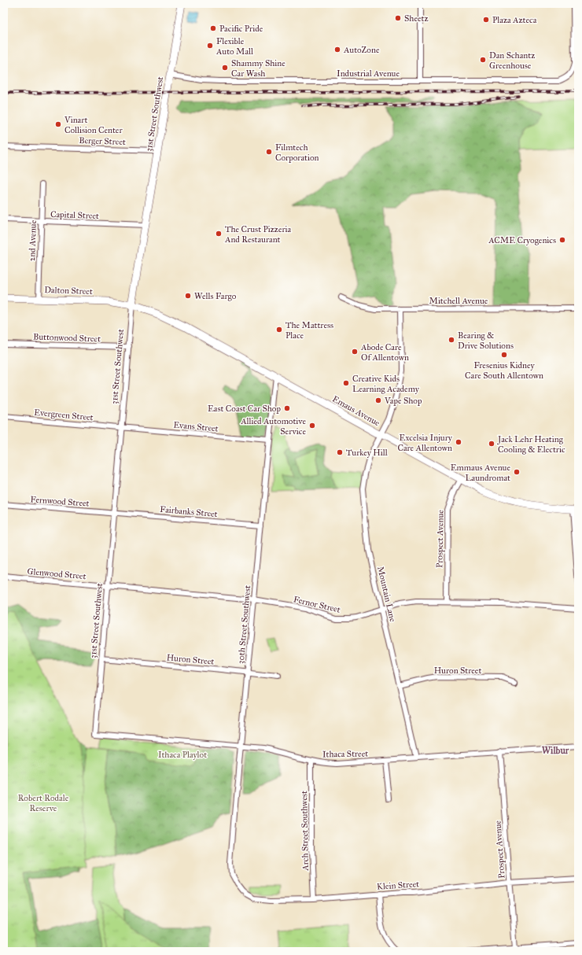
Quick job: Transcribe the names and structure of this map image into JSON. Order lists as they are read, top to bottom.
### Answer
{
  "streets": {
    "main road": ["31st Street Southwest", "Dalton Street", "Emaus Avenue"],
    "street": [
      "Industrial Avenue",
      "Berger Street",
      "Capital Street",
      "2nd Avenue",
      "Mitchell Avenue",
      "Buttonwood Street",
      "Evergreen Street",
      "Evans Street",
      "Fernwood Street",
      "Fairbanks Street",
      "Prospect Avenue",
      "Glenwood Street",
      "Mountain Lane",
      "Fernor Street",
      "30th Street Southwest",
      "Huron Street",
      "Ithaca Street",
      "Arch Street Southwest",
      "Klein Street"
    ]
  },
  "crossings": [
    ["Industrial Avenue", "31st Street Southwest"],
    ["31st Street Southwest", "Berger Street"],
    ["31st Street Southwest", "Capital Street"],
    ["31st Street Southwest", "Dalton Street"],
    ["31st Street Southwest", "Buttonwood Street"],
    ["31st Street Southwest", "Emaus Avenue"],
    ["31st Street Southwest", "Evergreen Street"],
    ["31st Street Southwest", "Evans Street"],
    ["31st Street Southwest", "Fernwood Street"],
    ["31st Street Southwest", "Fairbanks Street"],
    ["31st Street Southwest", "Glenwood Street"],
    ["31st Street Southwest", "Fernor Street"],
    ["31st Street Southwest", "Huron Street"],
    ["31st Street Southwest", "Ithaca Street"],
    ["Capital Street", "2nd Avenue"],
    ["2nd Avenue", "Dalton Street"],
    ["Dalton Street", "Emaus Avenue"],
    ["Mitchell Avenue", "Mountain Lane"],
    ["Emaus Avenue", "Prospect Avenue"],
    ["Emaus Avenue", "Mountain Lane"],
    ["Emaus Avenue", "30th Street Southwest"],
    ["Evergreen Street", "Evans Street"],
    ["Evans Street", "30th Street Southwest"],
    ["Fernwood Street", "Fairbanks Street"],
    ["Fairbanks Street", "30th Street Southwest"],
    ["Prospect Avenue", "Fernor Street"],
    ["Prospect Avenue", "Ithaca Street"],
    ["Prospect Avenue", "Klein Street"],
    ["Glenwood Street", "Fernor Street"],
    ["Mountain Lane", "Fernor Street"],
    ["Mountain Lane", "Huron Street"],
    ["Mountain Lane", "Ithaca Street"],
    ["Fernor Street", "30th Street Southwest"],
    ["30th Street Southwest", "Huron Street"],
    ["30th Street Southwest", "Ithaca Street"],
    ["30th Street Southwest", "Klein Street"],
    ["Ithaca Street", "Arch Street Southwest"],
    ["Arch Street Southwest", "Klein Street"]
  ],
  "districts": ["Wilbur"],
  "parks": ["Ithaca Playlot", "Robert Rodale Reserve"],
  "places": [
    "Sheetz",
    "Plaza Azteca",
    "Pacific Pride",
    "Flexible Auto Mall",
    "AutoZone",
    "Dan Schantz Greenhouse",
    "Shammy Shine Car Wash",
    "Vinart Collision Center",
    "Filmtech Corporation",
    "The Crust Pizzeria And Restaurant",
    "ACME Cryogenics",
    "Wells Fargo",
    "The Mattress Place",
    "Bearing & Drive Solutions",
    "Abode Care Of Allentown",
    "Fresenius Kidney Care South Allentown",
    "Creative Kids Learning Academy",
    "Vape Shop",
    "East Coast Car Shop",
    "Allied Automotive Service",
    "Excelsia Injury Care Allentown",
    "Jack Lehr Heating Cooling & Electric",
    "Turkey Hill",
    "Emmaus Avenue Laundromat"
  ]
}
